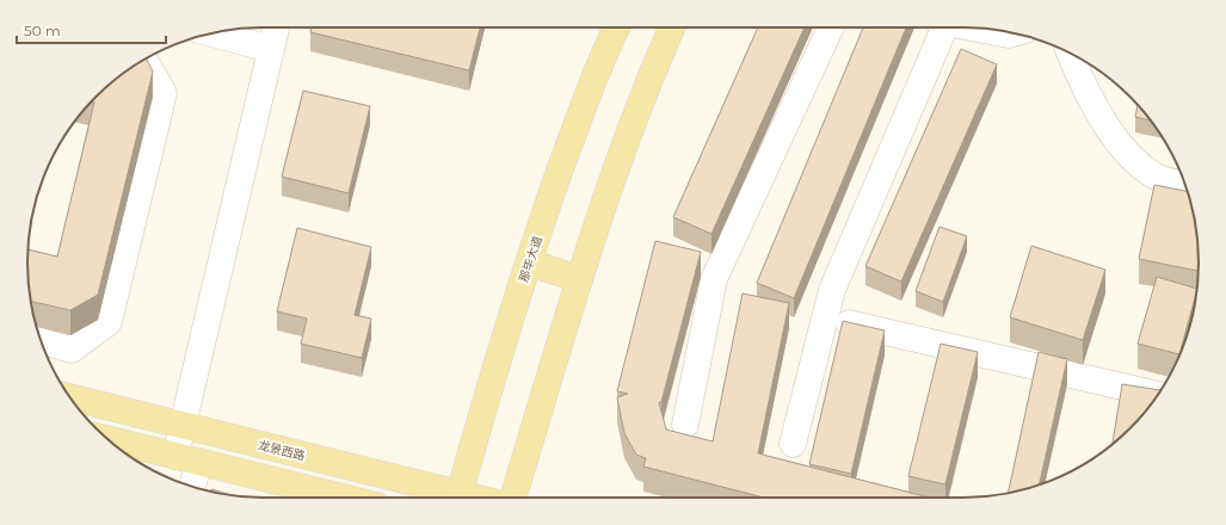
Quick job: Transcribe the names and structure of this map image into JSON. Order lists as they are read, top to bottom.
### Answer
{
  "streets": {
    "main road": ["那毕大道", "龙景西路"]
  },
  "scale_bar": "50 m"
}
